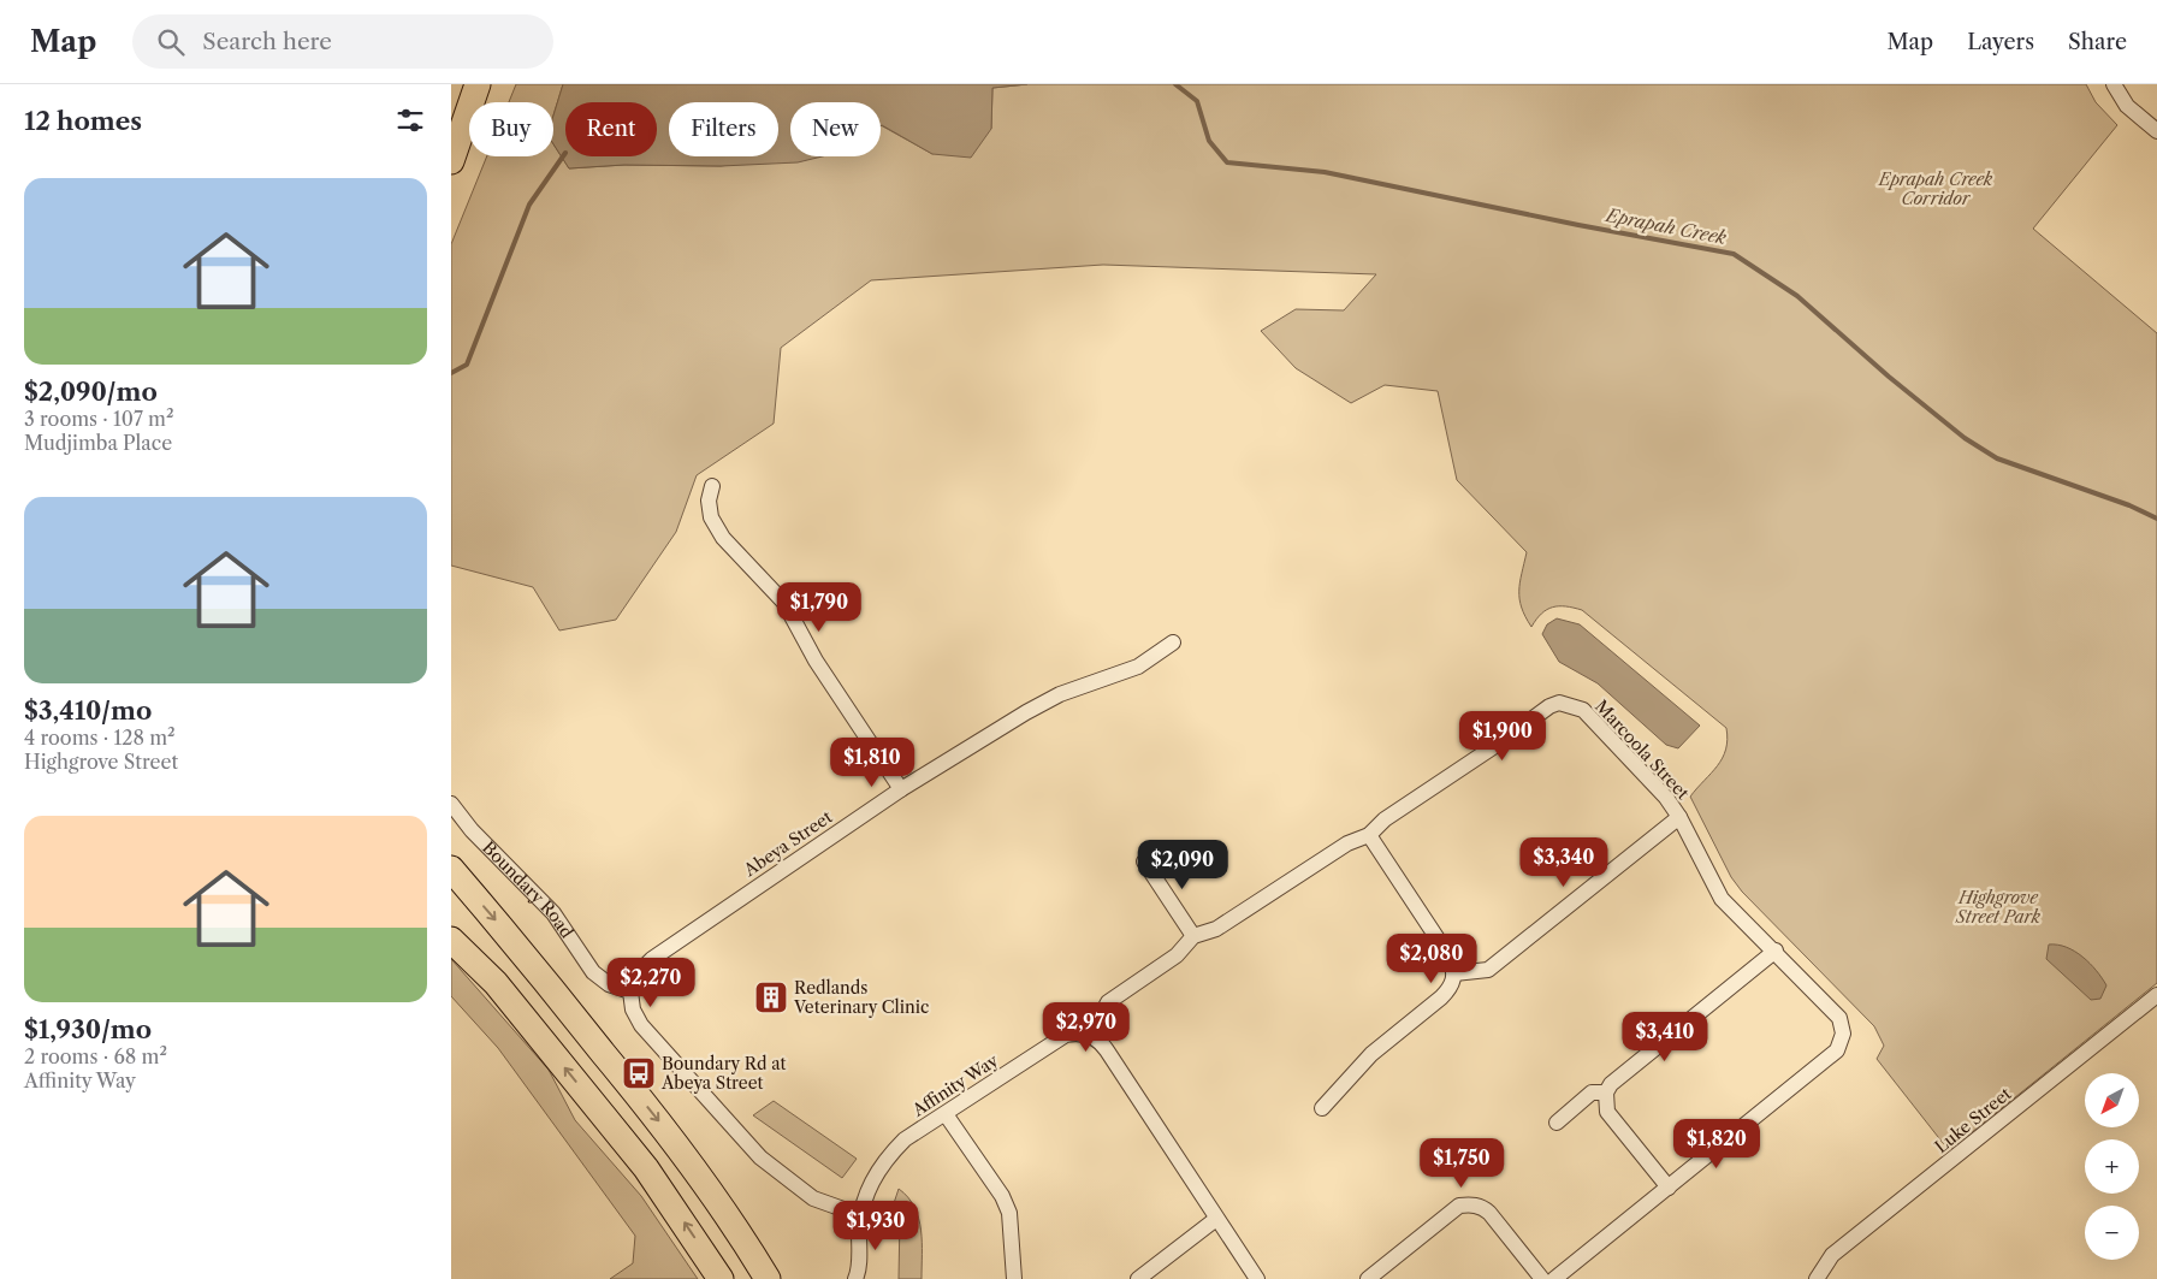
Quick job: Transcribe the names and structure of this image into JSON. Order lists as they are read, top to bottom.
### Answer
{
  "streets": {
    "street": [
      "Marcoola Street",
      "Abeya Street",
      "Boundary Road",
      "Affinity Way",
      "Luke Street"
    ]
  },
  "crossings": [
    ["Marcoola Street", "Affinity Way"],
    ["Abeya Street", "Boundary Road"]
  ],
  "water": ["Eprapah Creek"],
  "parks": ["Eprapah Creek Corridor", "Highgrove Street Park"],
  "places": {
    "building": ["Redlands Veterinary Clinic"],
    "bus stop": ["Boundary Rd at Abeya Street"]
  },
  "north": "bottom left",
  "page": {
    "header": "Map",
    "search": "Search here",
    "nav": ["Map", "Layers", "Share"],
    "heading": "12 homes",
    "chip": [
      "Buy",
      "Rent",
      "Filters",
      "New"
    ],
    "list": [
      {
        "name": "$2,090/mo",
        "note": "3 rooms · 107 m² · Mudjimba Place"
      },
      {
        "name": "$3,410/mo",
        "note": "4 rooms · 128 m² · Highgrove Street"
      },
      {
        "name": "$1,930/mo",
        "note": "2 rooms · 68 m² · Affinity Way"
      }
    ],
    "price": [
      "$1,790",
      "$1,900",
      "$1,810",
      "$3,340",
      "$2,090",
      "$2,080",
      "$2,270",
      "$2,970",
      "$3,410",
      "$1,820",
      "$1,750",
      "$1,930"
    ],
    "map_buttons": ["+", "−"]
  }
}
